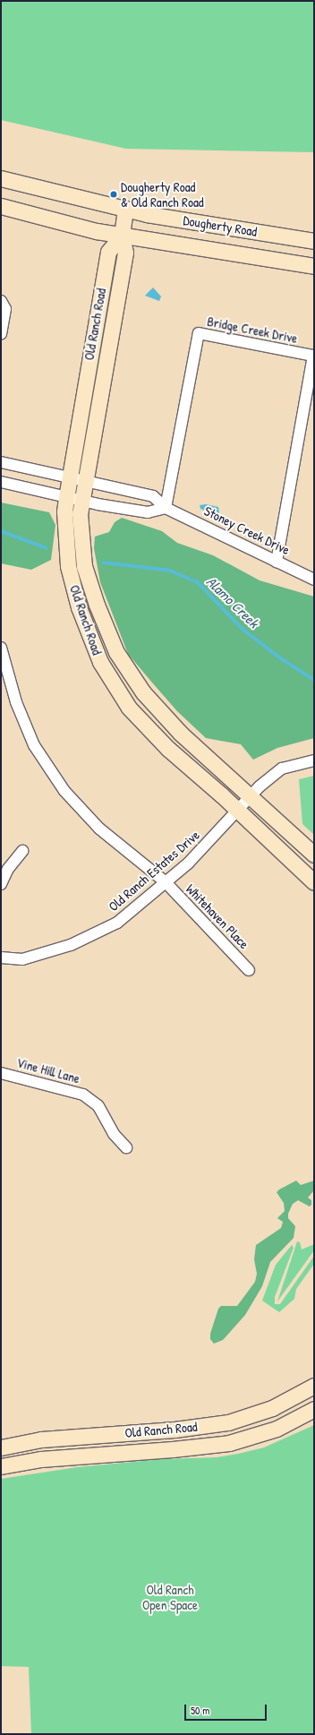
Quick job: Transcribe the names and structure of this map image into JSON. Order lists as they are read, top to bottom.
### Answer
{
  "streets": {
    "street": [
      "Dougherty Road",
      "Old Ranch Road",
      "Bridge Creek Drive",
      "Stoney Creek Drive",
      "Old Ranch Estates Drive",
      "Whitehaven Place",
      "Vine Hill Lane"
    ]
  },
  "crossings": [
    ["Dougherty Road", "Old Ranch Road"],
    ["Old Ranch Road", "Stoney Creek Drive"],
    ["Old Ranch Road", "Old Ranch Estates Drive"],
    ["Bridge Creek Drive", "Stoney Creek Drive"],
    ["Old Ranch Estates Drive", "Whitehaven Place"]
  ],
  "water": ["Alamo Creek"],
  "parks": ["Old Ranch Open Space"],
  "places": ["Dougherty Road & Old Ranch Road"],
  "scale_bar": "50 m"
}
